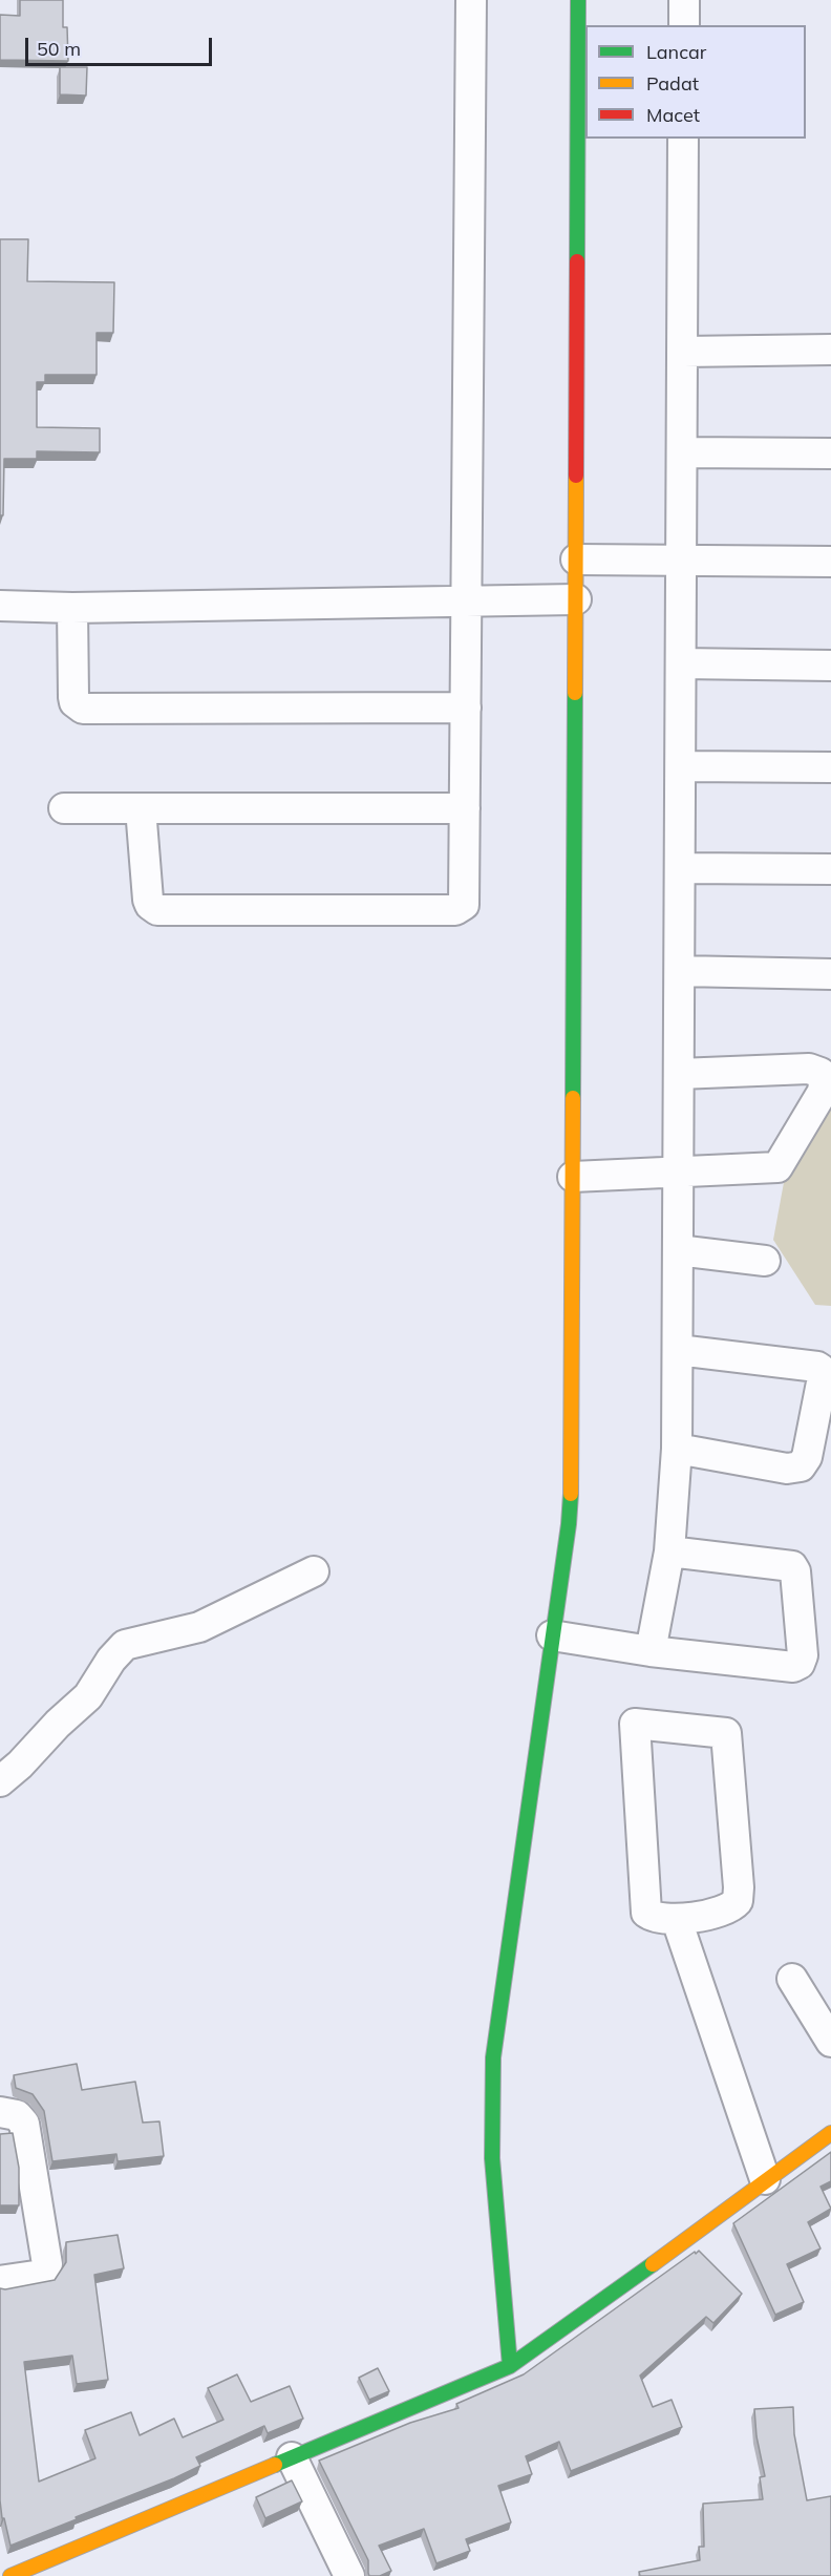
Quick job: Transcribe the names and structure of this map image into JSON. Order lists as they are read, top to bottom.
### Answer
{
  "legend": ["Lancar", "Padat", "Macet"],
  "scale_bar": "50 m"
}
